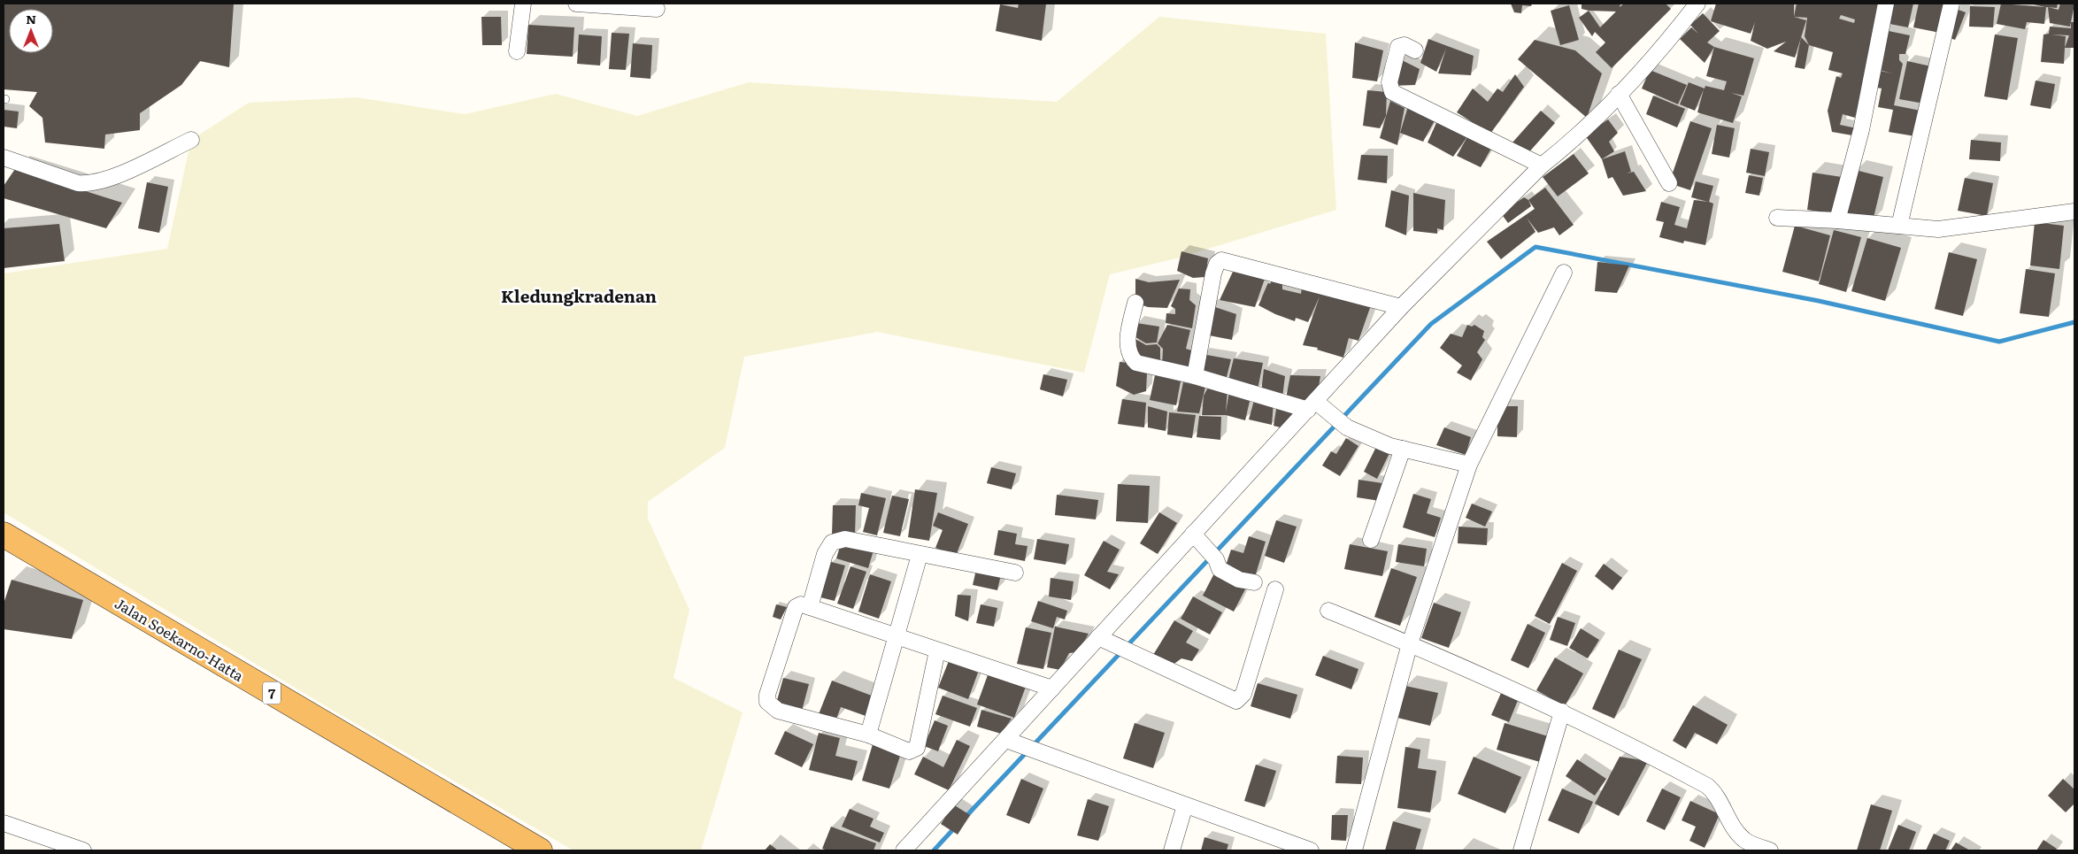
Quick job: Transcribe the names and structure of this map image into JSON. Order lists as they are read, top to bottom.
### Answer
{
  "streets": {
    "highway": ["Jalan Soekarno-Hatta", "7"]
  },
  "districts": ["Kledungkradenan"],
  "north": "top"
}
